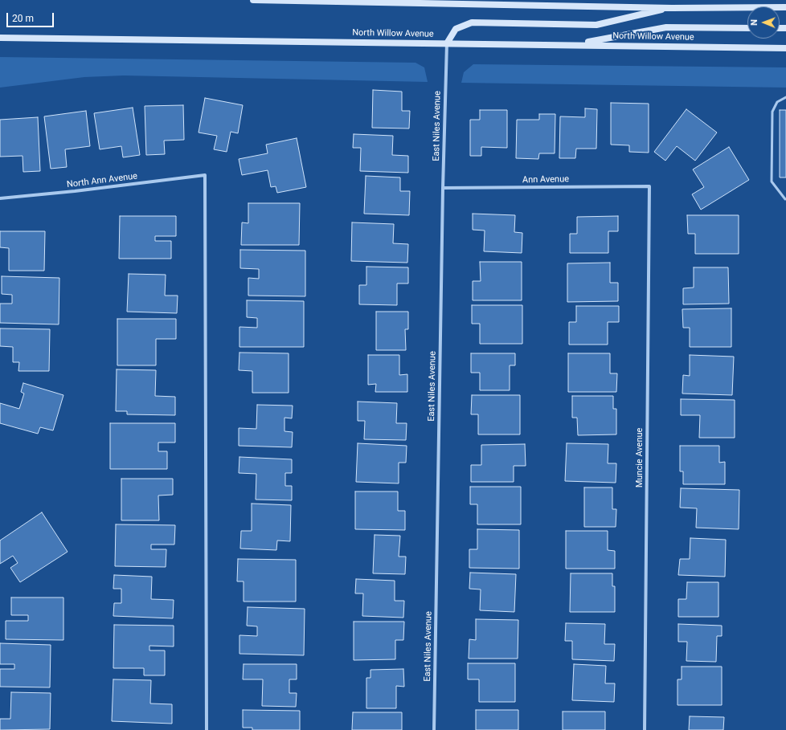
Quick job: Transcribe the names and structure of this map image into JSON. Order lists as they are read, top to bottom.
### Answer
{
  "streets": {
    "main road": ["North Willow Avenue"],
    "street": [
      "East Niles Avenue",
      "Ann Avenue",
      "North Ann Avenue",
      "Muncie Avenue"
    ]
  },
  "crossings": [
    ["North Willow Avenue", "East Niles Avenue"],
    ["East Niles Avenue", "Ann Avenue"],
    ["Ann Avenue", "Muncie Avenue"]
  ],
  "scale_bar": "20 m",
  "north": "left"
}
